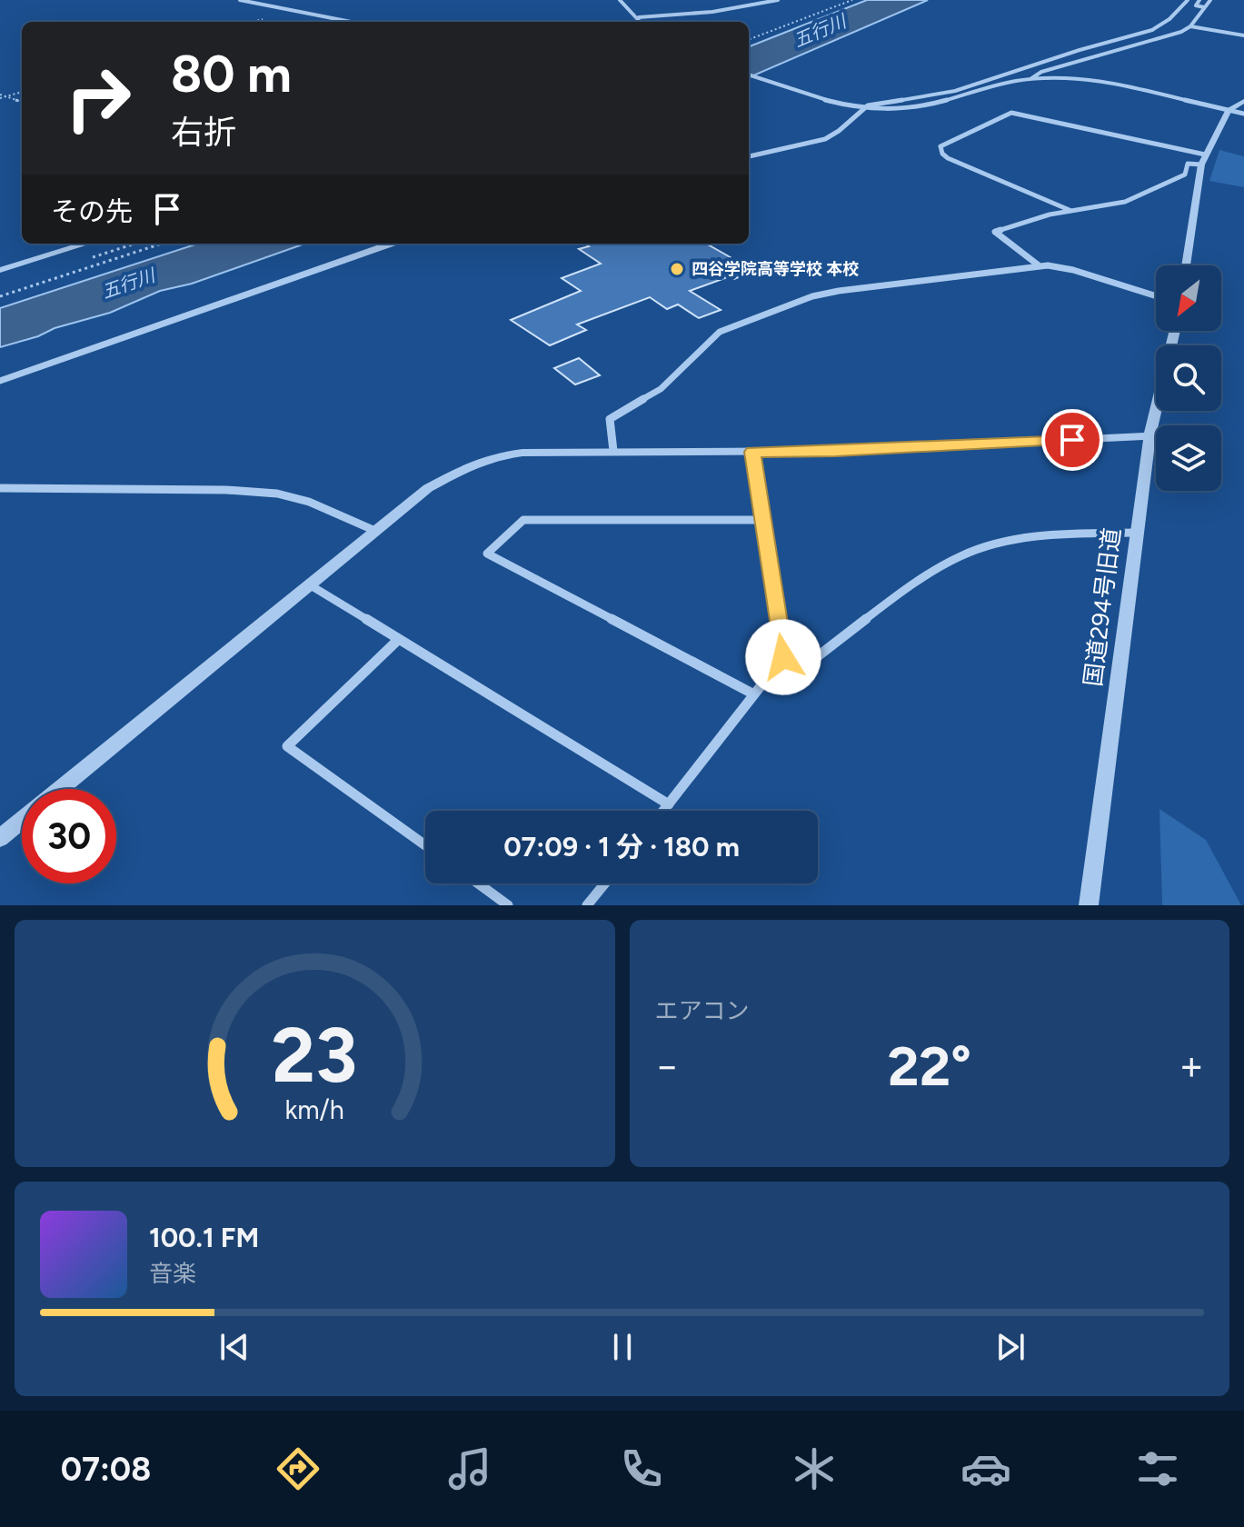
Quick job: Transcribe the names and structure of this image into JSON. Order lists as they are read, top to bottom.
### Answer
{
  "streets": {
    "street": ["国道294号旧道"]
  },
  "water": ["五行川"],
  "places": ["四谷学院高等学校 本校"],
  "north": "bottom left",
  "page": {
    "turn": ["80 m", "右折"],
    "then": "その先",
    "limit": "30",
    "trip": "07:09 · 1 分 · 180 m",
    "tile": "エアコン",
    "heat": ["−", "22°", "+"],
    "song": ["100.1 FM", "音楽"],
    "tabs": "07:08",
    "gauge": ["23", "km/h"]
  }
}
